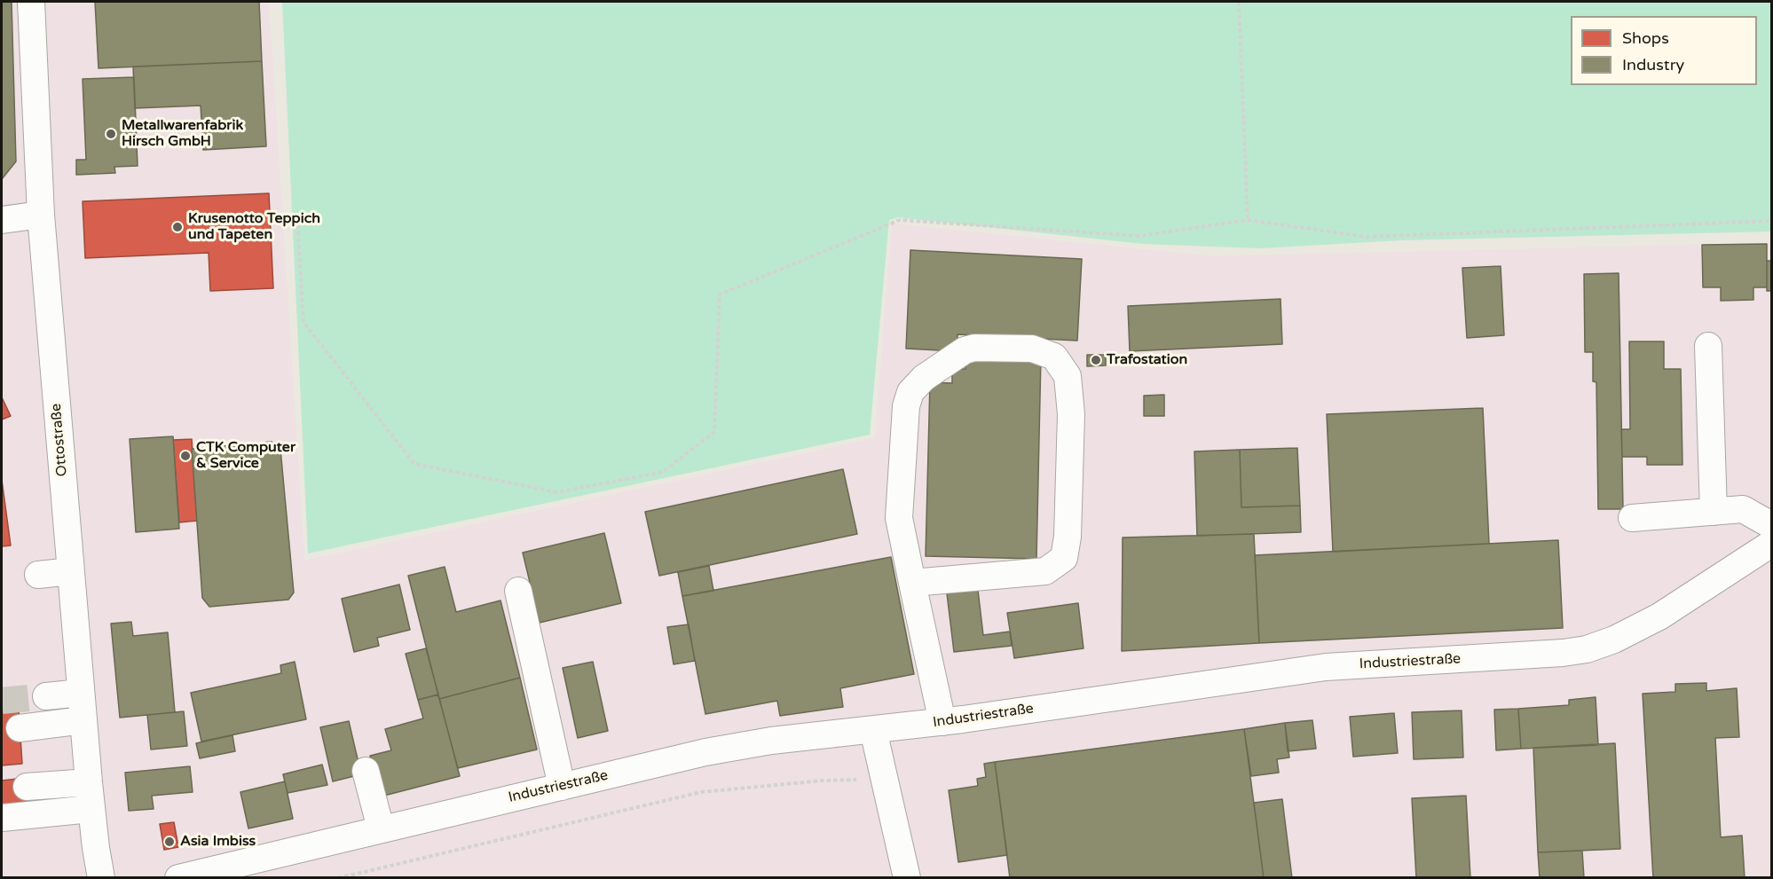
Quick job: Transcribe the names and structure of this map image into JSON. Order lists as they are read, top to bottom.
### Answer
{
  "streets": {
    "street": ["Ottostraße", "Industriestraße"]
  },
  "places": [
    "Metallwarenfabrik Hirsch GmbH",
    "Krusenotto Teppich und Tapeten",
    "Trafostation",
    "CTK Computer & Service",
    "Asia Imbiss"
  ],
  "legend": ["Shops", "Industry"]
}
